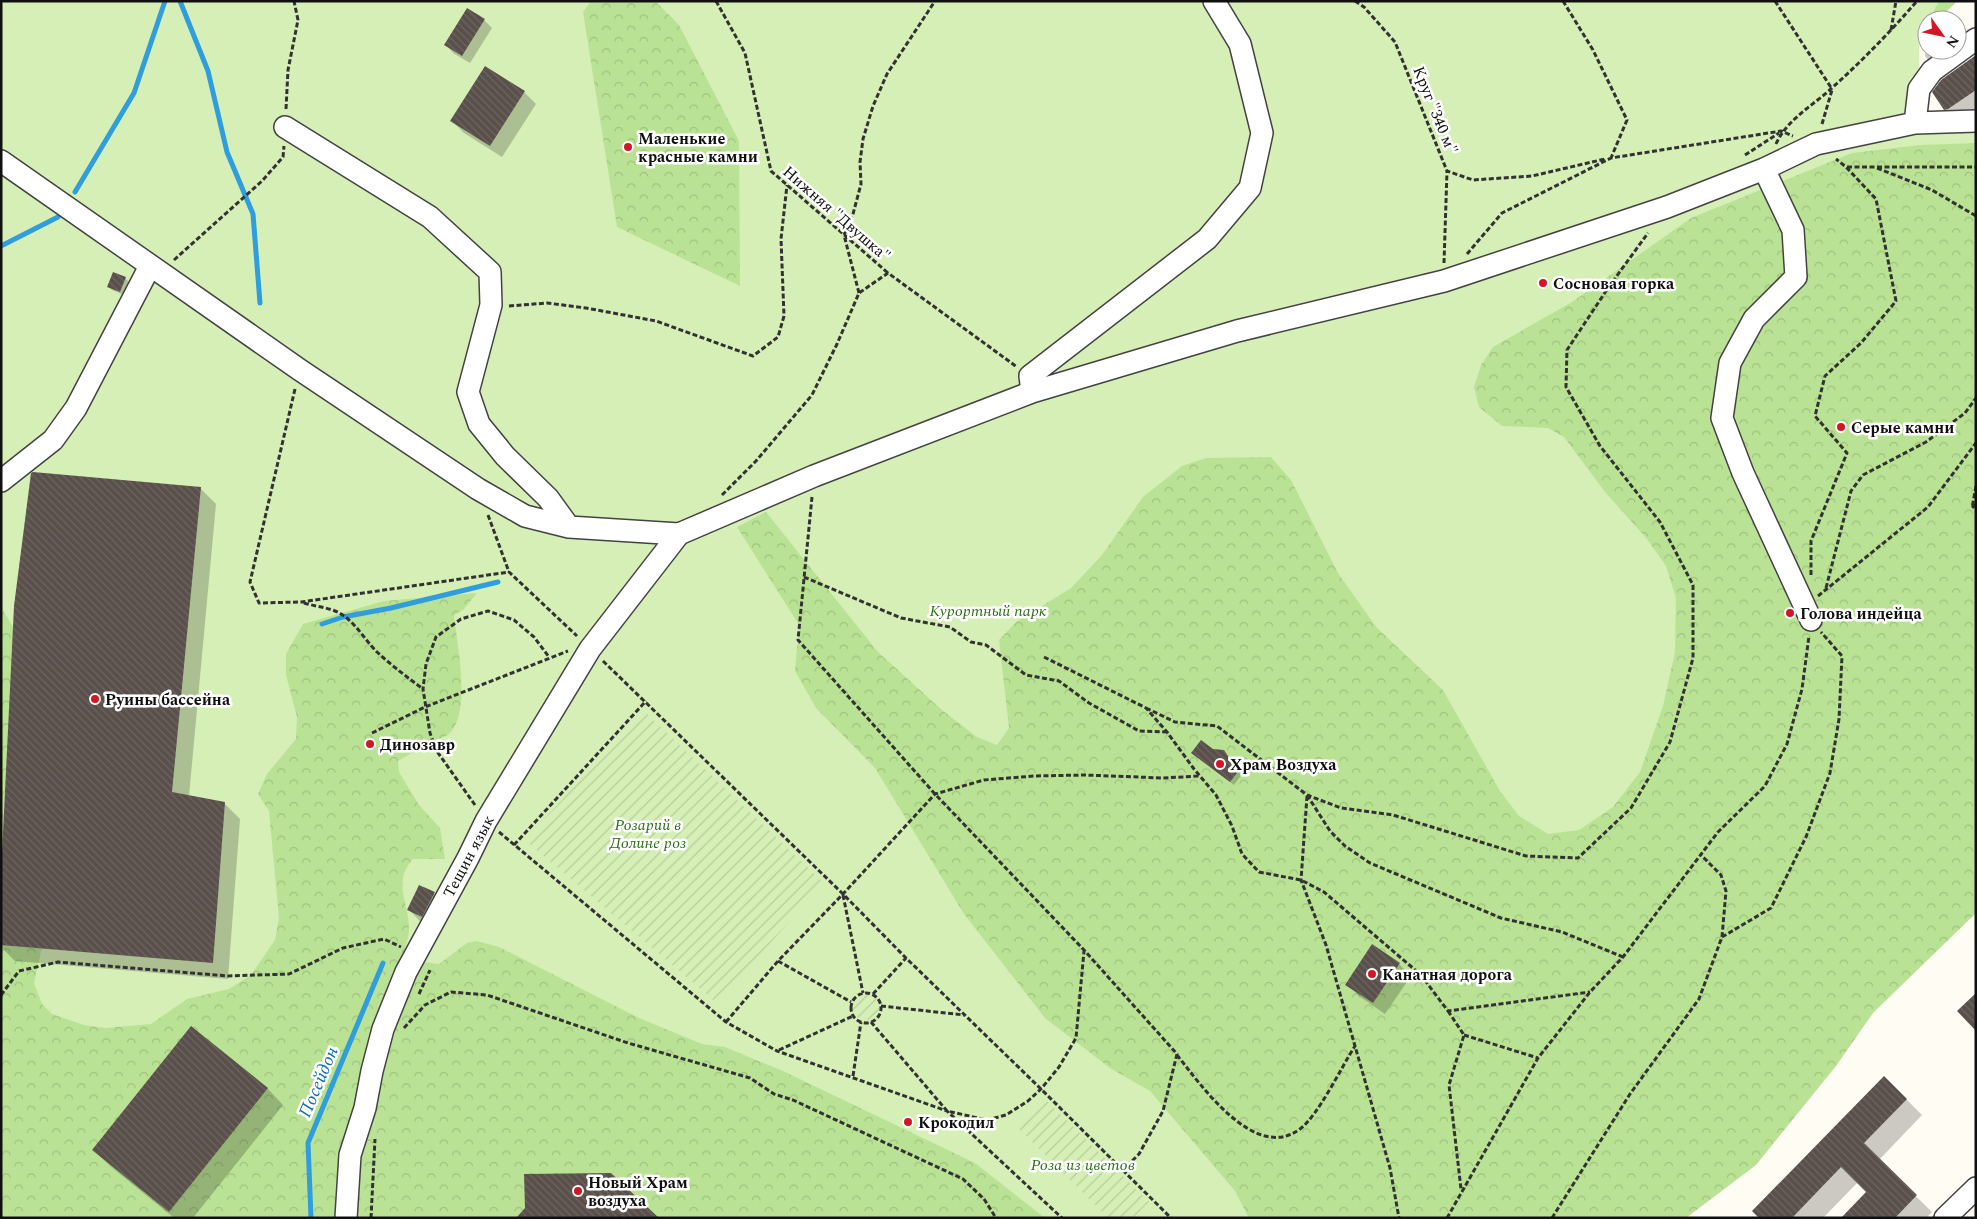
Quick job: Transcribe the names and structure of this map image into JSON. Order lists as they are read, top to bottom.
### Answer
{
  "streets": {
    "street": ["Тещин язык"],
    "path": ["Круг \"340 м\"", "Нижняя \"Двушка\""]
  },
  "water": ["Посейдон"],
  "parks": ["Курортный парк", "Розарий в Долине роз", "Роза из цветов"],
  "places": [
    "Маленькие красные камни",
    "Сосновая горка",
    "Серые камни",
    "Голова индейца",
    "Руины бассейна",
    "Динозавр",
    "Храм Воздуха",
    "Канатная дорога",
    "Крокодил",
    "Новый Храм воздуха"
  ],
  "north": "bottom right"
}
